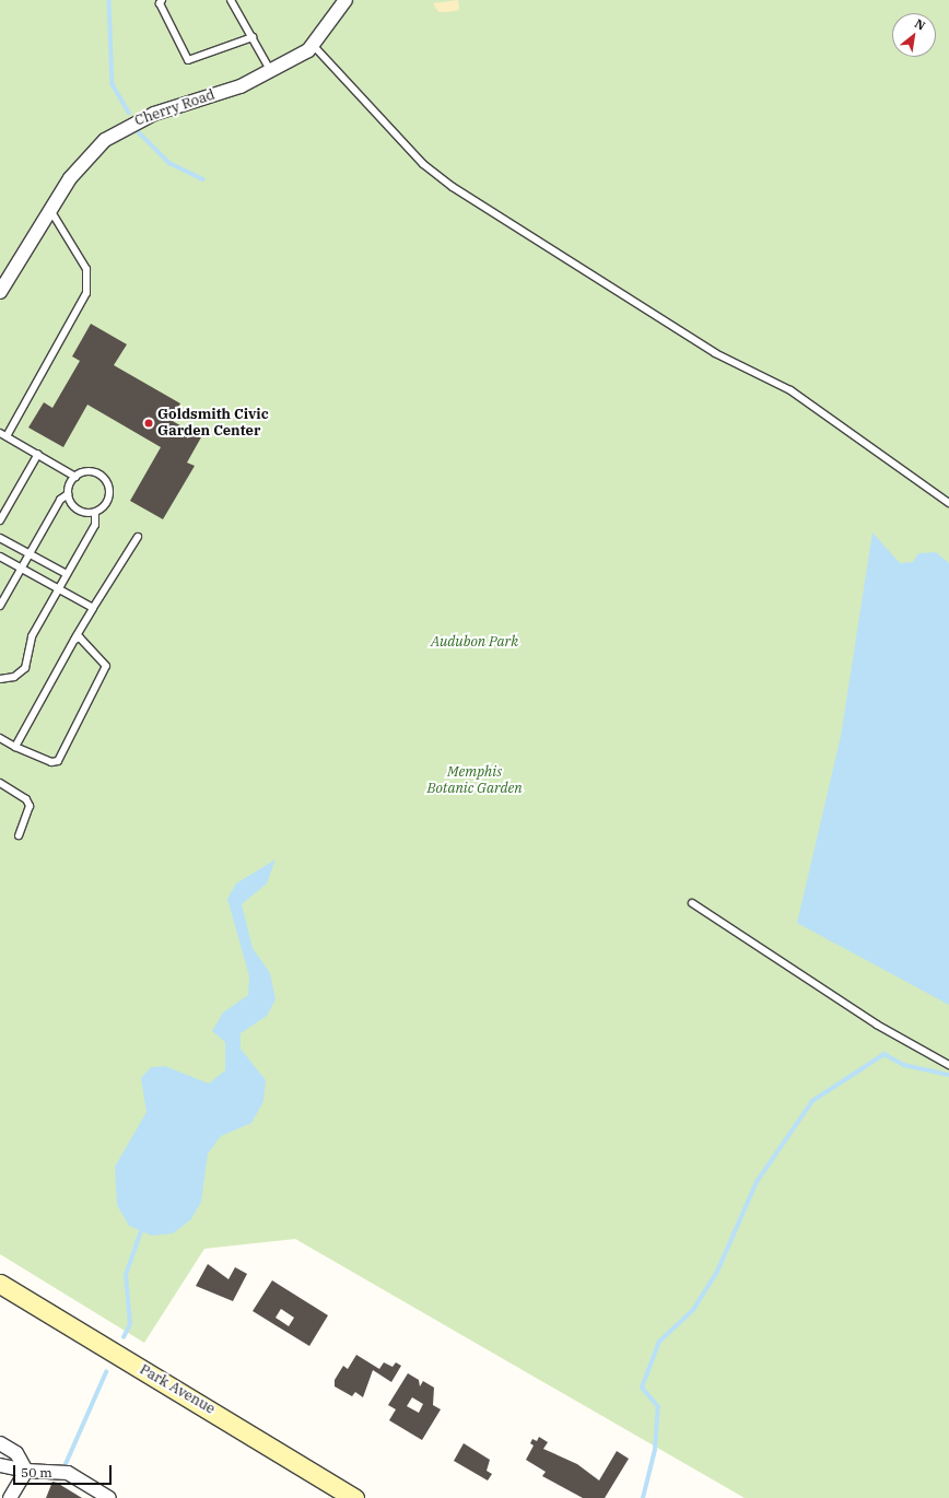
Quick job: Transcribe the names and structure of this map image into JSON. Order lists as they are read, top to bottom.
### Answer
{
  "streets": {
    "main road": ["Park Avenue"],
    "street": ["Cherry Road"]
  },
  "parks": ["Audubon Park", "Memphis Botanic Garden"],
  "places": ["Goldsmith Civic Garden Center"],
  "scale_bar": "50 m",
  "north": "top right"
}
